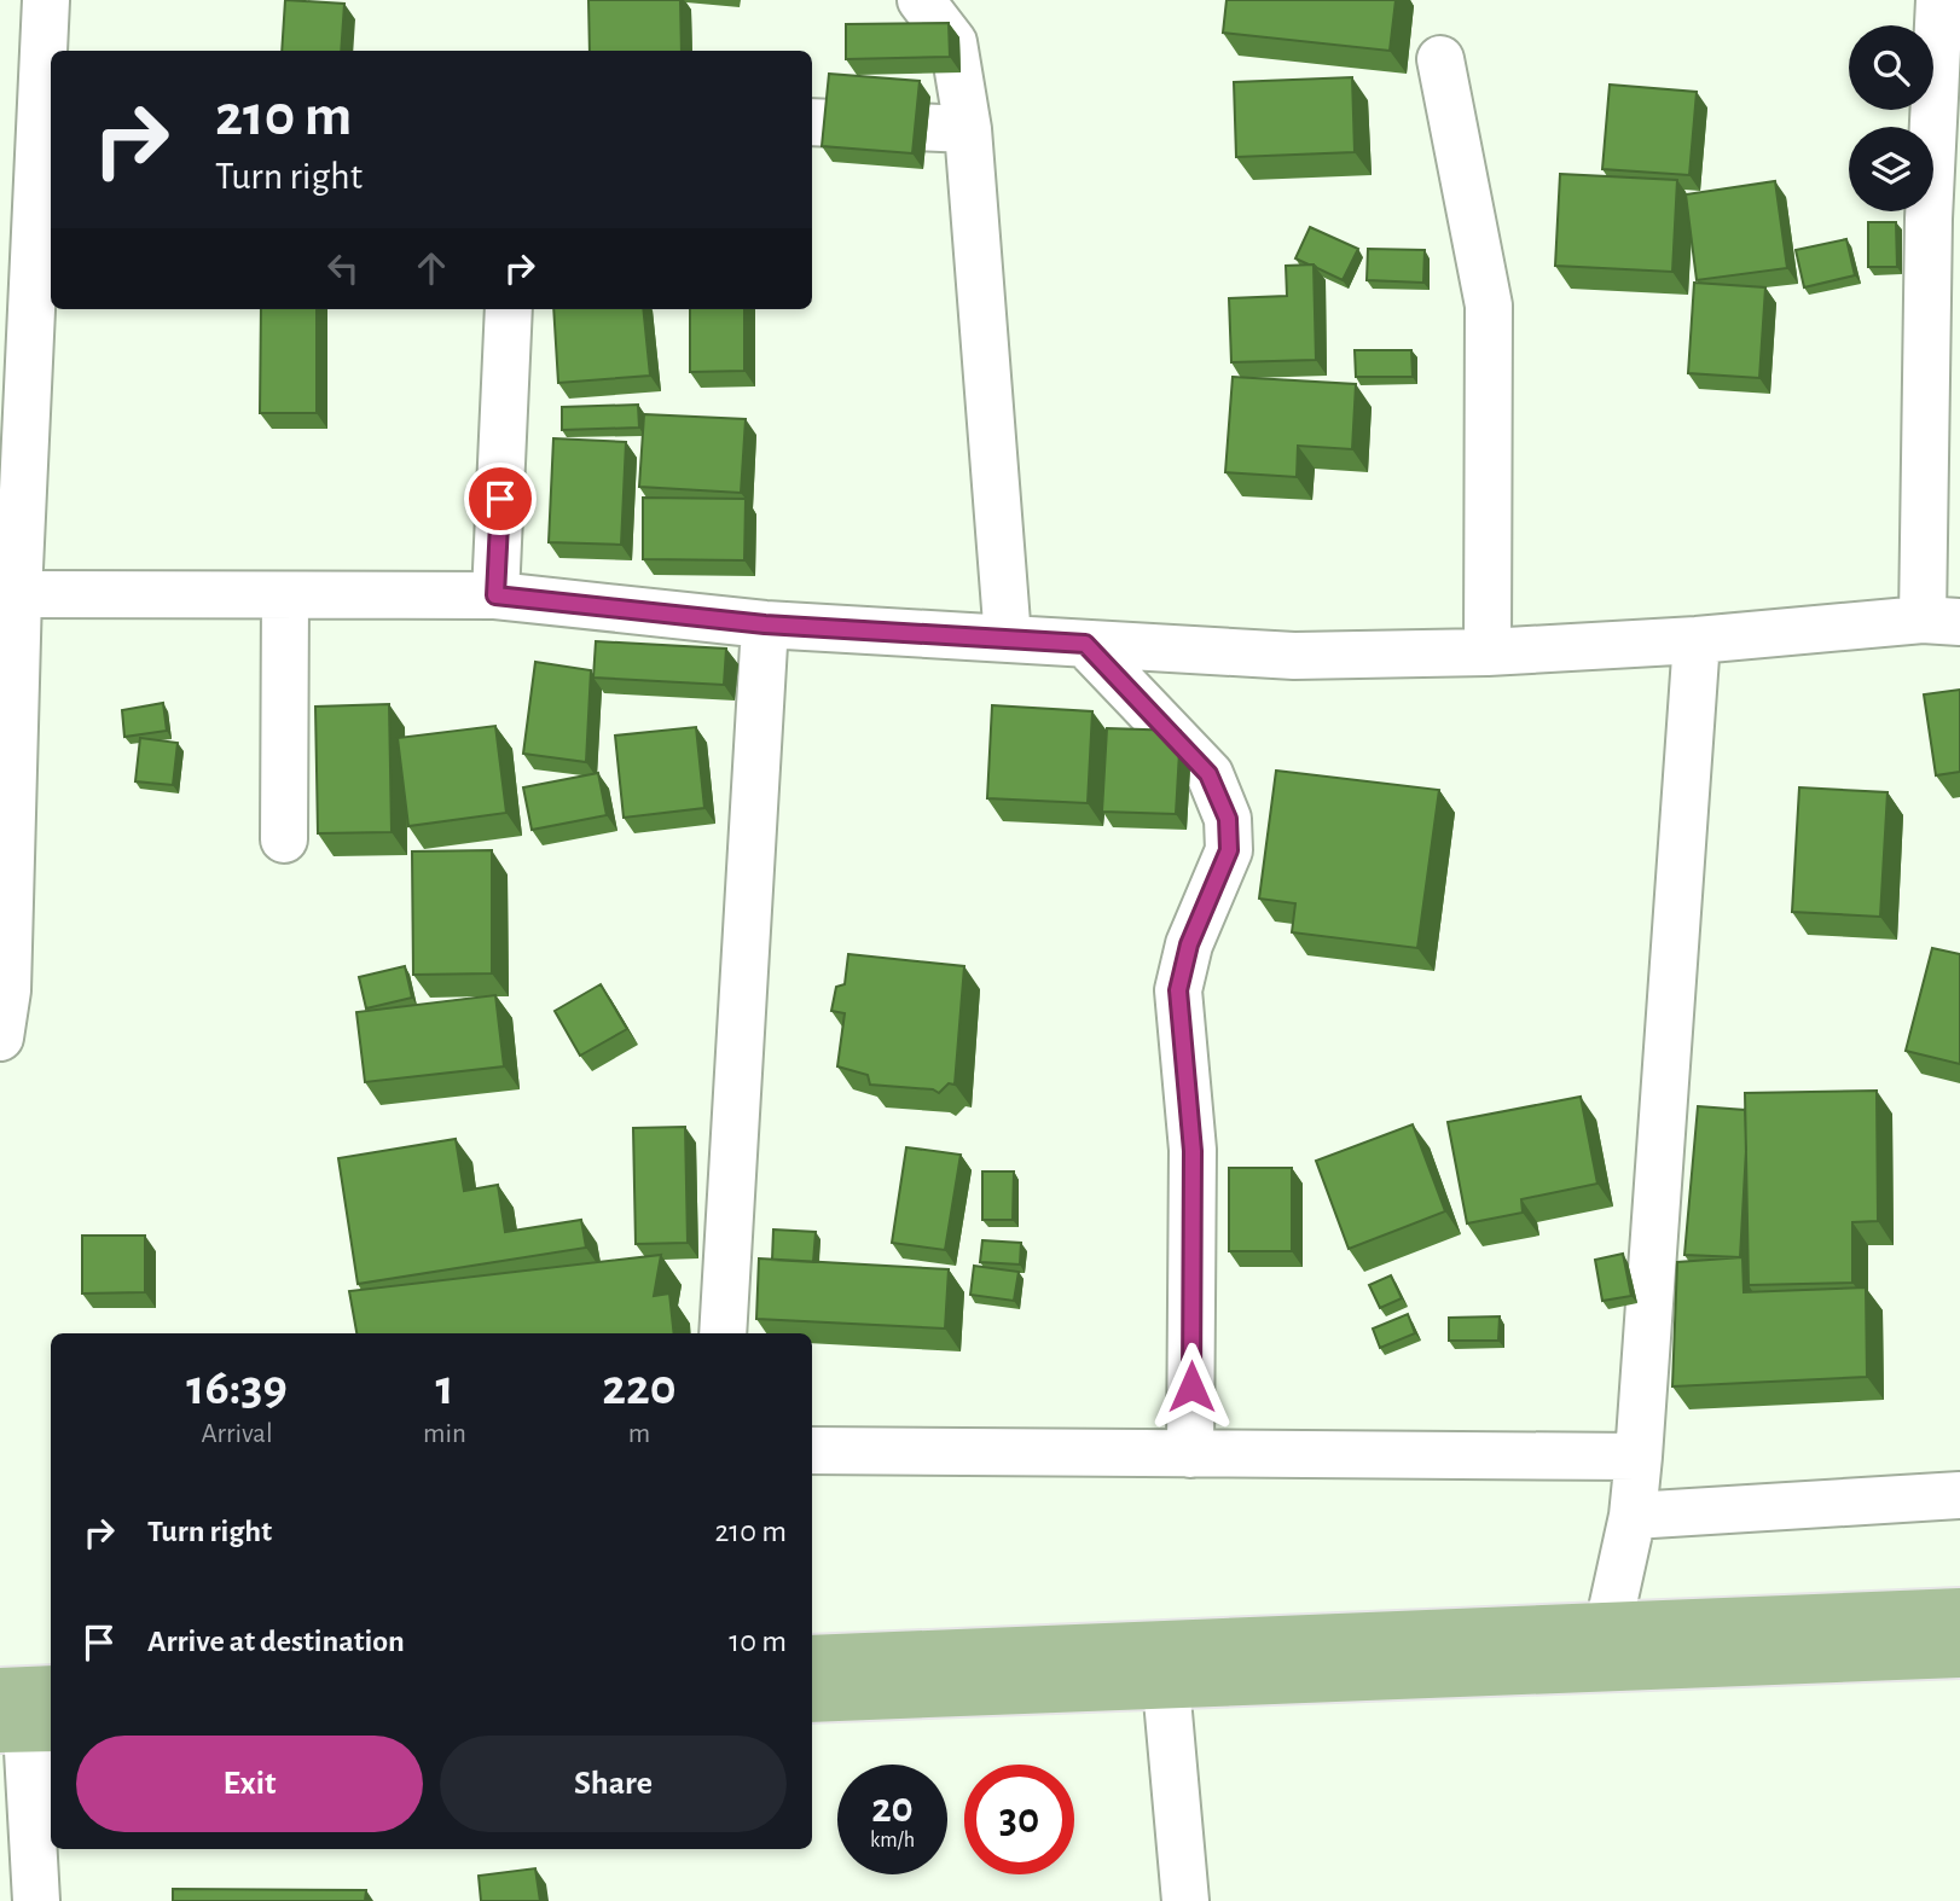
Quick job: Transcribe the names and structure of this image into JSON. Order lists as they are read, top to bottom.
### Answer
{
  "page": {
    "turn": ["210 m", "Turn right"],
    "eta": [
      "16:39",
      "Arrival",
      "1",
      "min",
      "220",
      "m"
    ],
    "list": [
      {
        "name": "Turn right",
        "value": "210 m"
      },
      {
        "name": "Arrive at destination",
        "value": "10 m"
      }
    ],
    "buttons": ["Exit", "Share"],
    "speed": "20 km/h",
    "limit": "30"
  }
}
